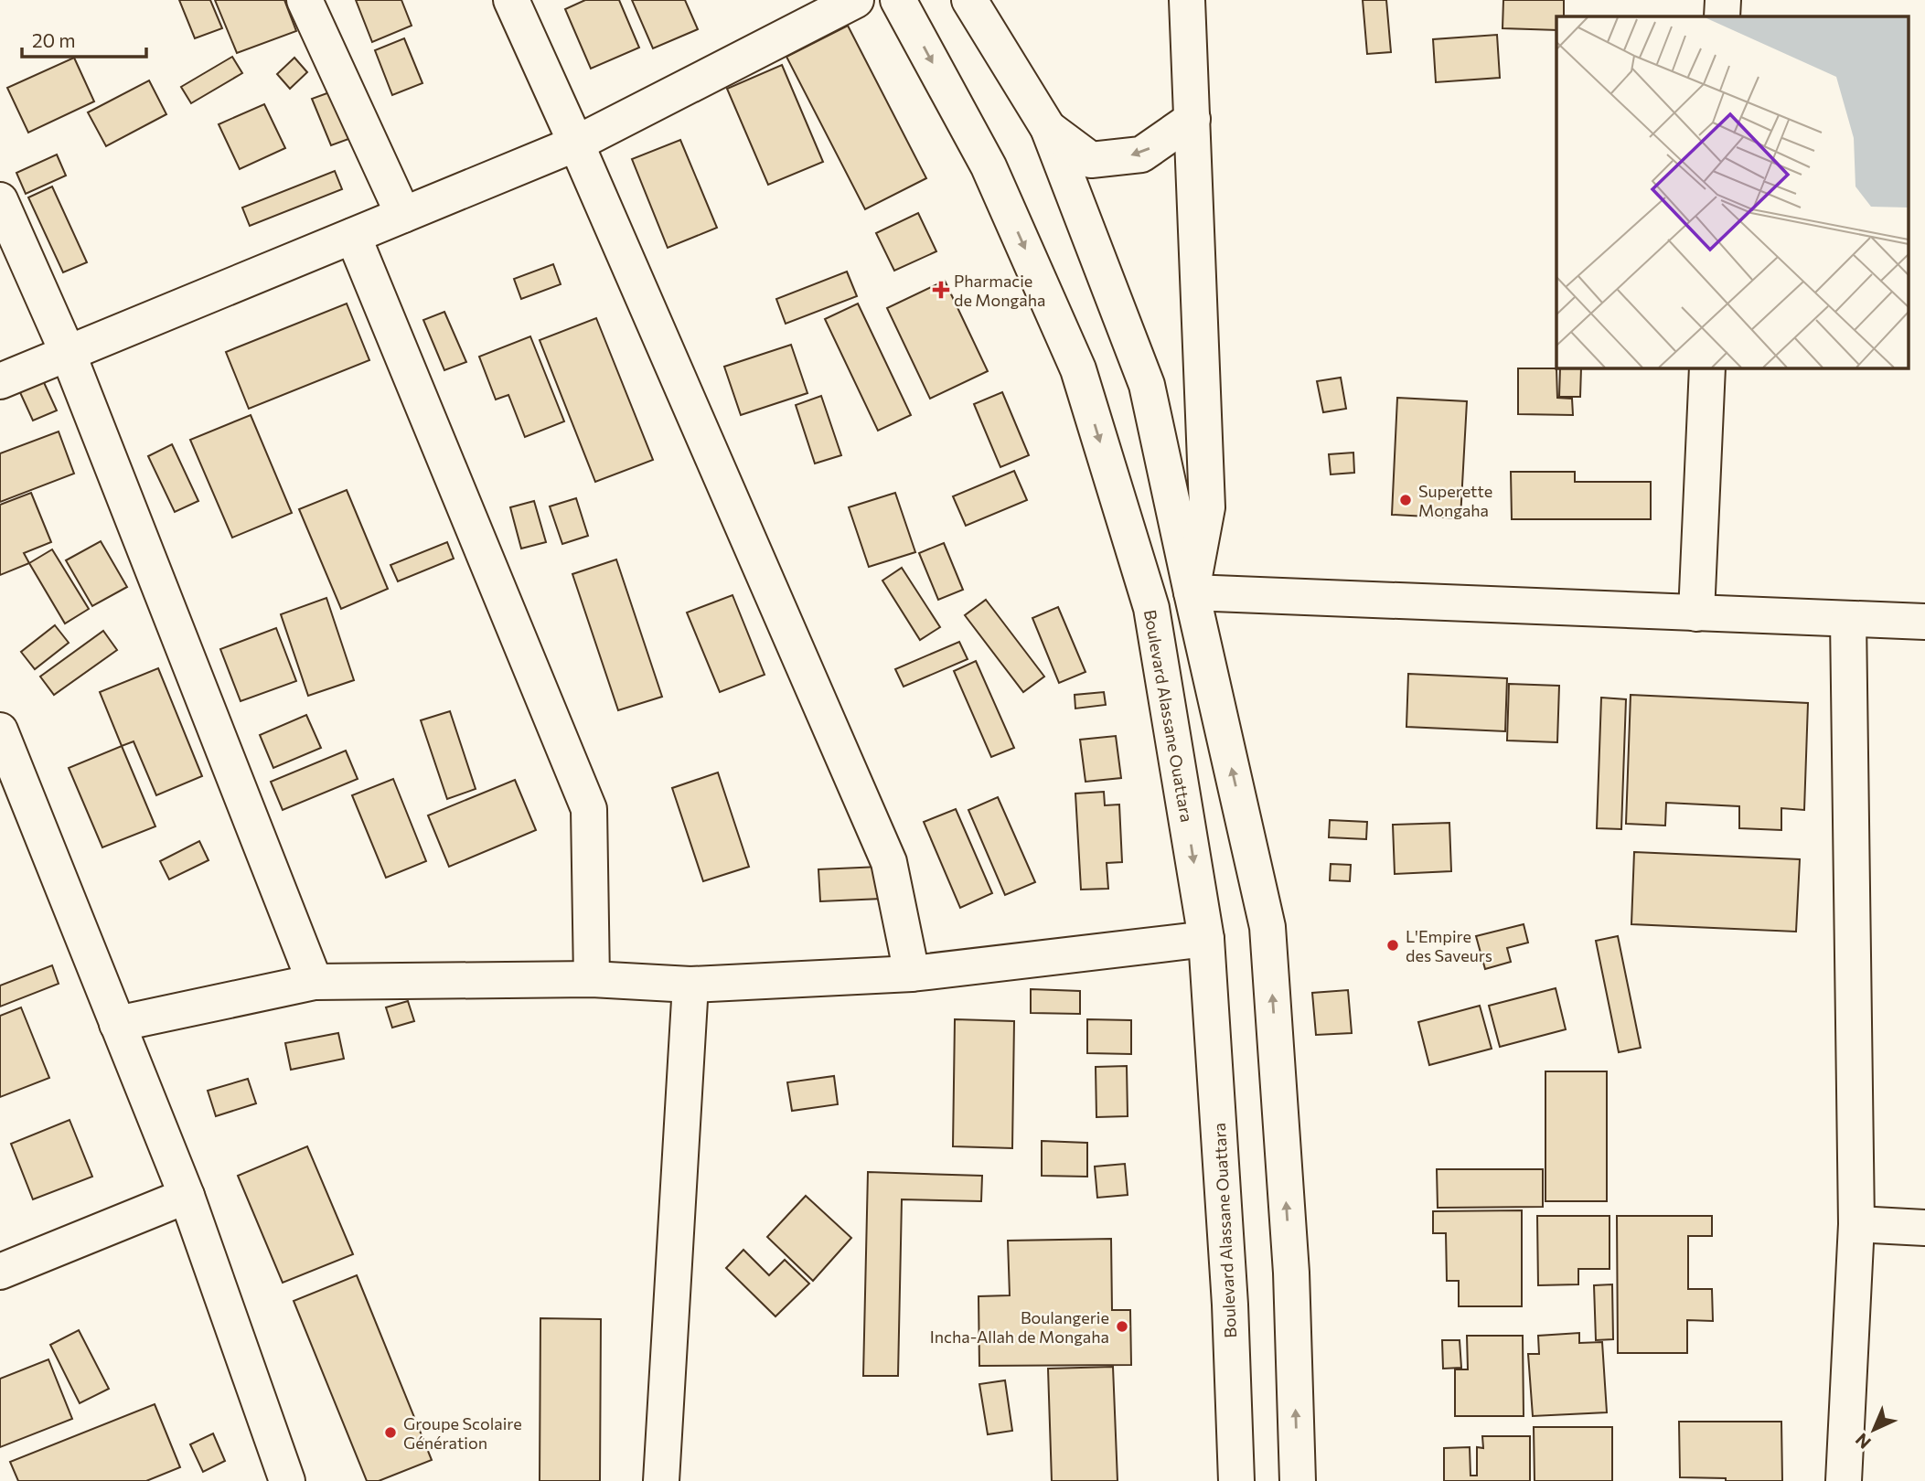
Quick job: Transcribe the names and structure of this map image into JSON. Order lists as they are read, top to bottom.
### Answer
{
  "streets": {
    "street": ["Boulevard Alassane Ouattara"]
  },
  "places": {
    "health": ["Pharmacie de Mongaha"],
    "other": [
      "Superette Mongaha",
      "L'Empire des Saveurs",
      "Boulangerie Incha-Allah de Mongaha",
      "Groupe Scolaire Génération"
    ]
  },
  "scale_bar": "20 m",
  "north": "bottom left"
}
